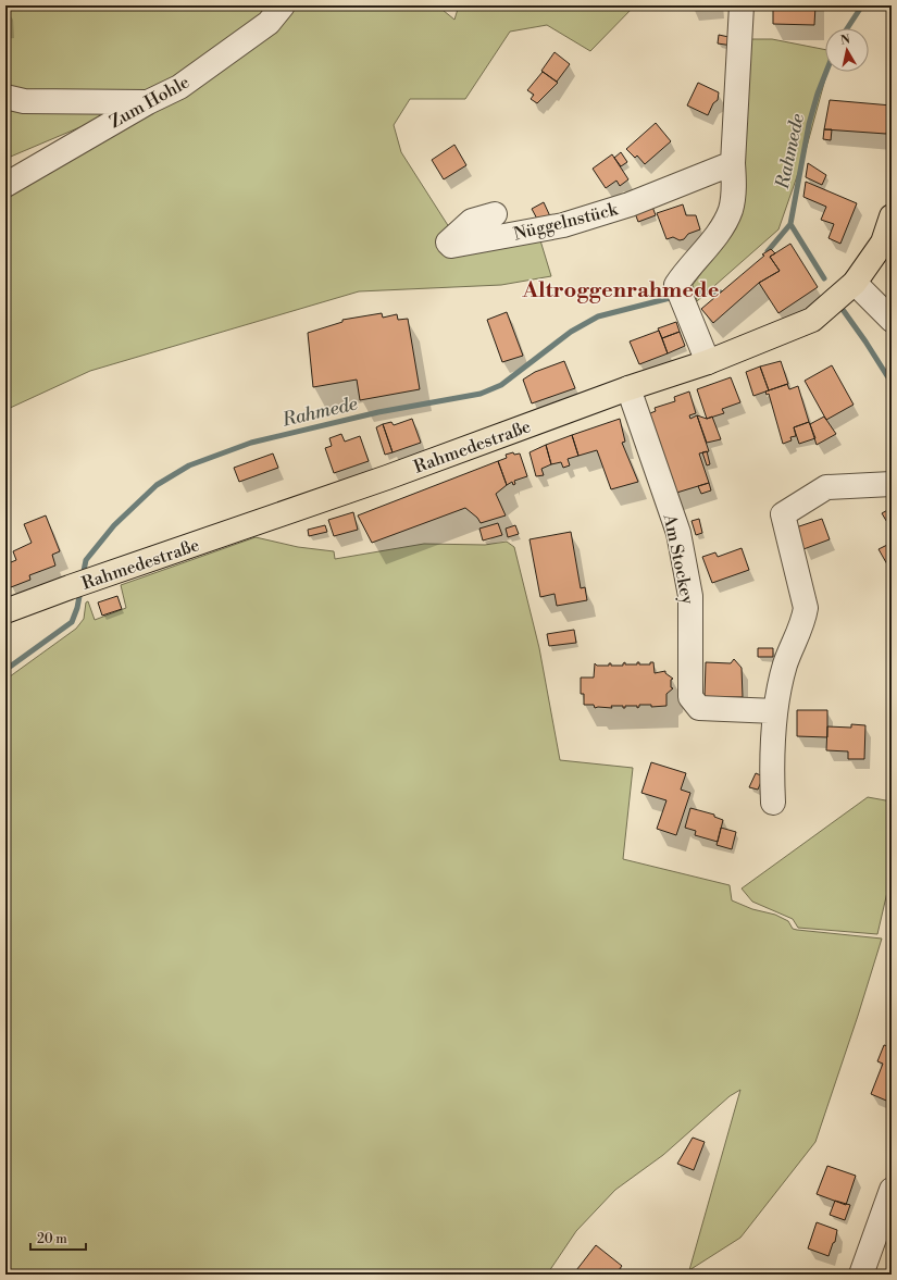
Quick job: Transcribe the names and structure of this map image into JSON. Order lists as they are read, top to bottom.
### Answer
{
  "streets": {
    "main road": ["Rahmedestraße"],
    "street": ["Zum Hohle", "Nüggelnstück", "Am Stockey"]
  },
  "crossings": [
    ["Rahmedestraße", "Am Stockey"]
  ],
  "districts": ["Altroggenrahmede"],
  "water": ["Rahmede"],
  "scale_bar": "20 m",
  "north": "top"
}
